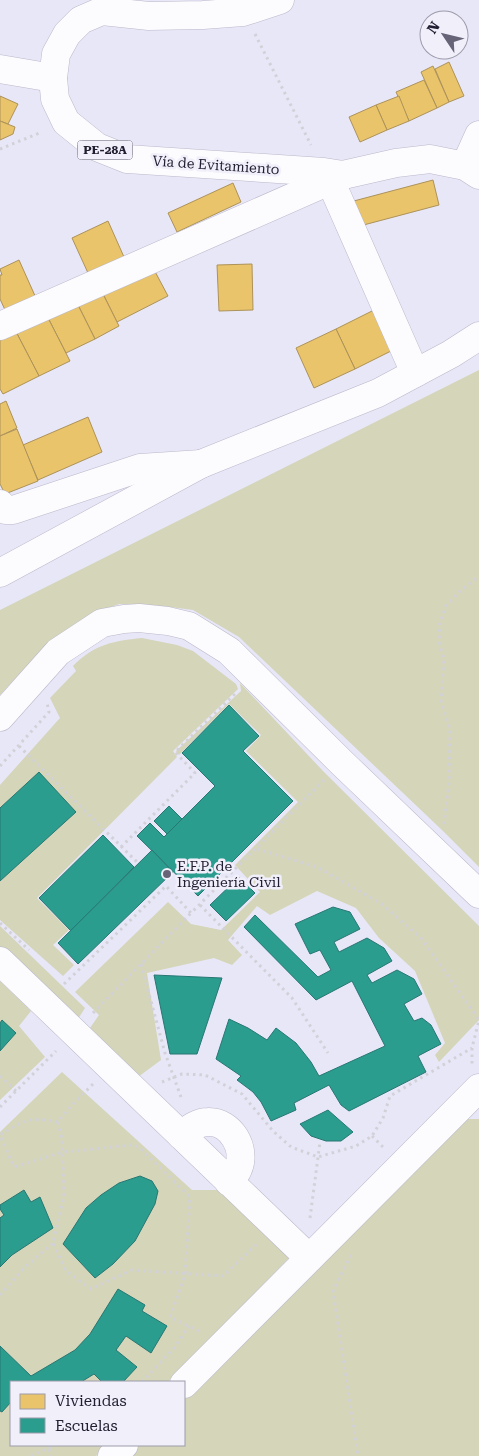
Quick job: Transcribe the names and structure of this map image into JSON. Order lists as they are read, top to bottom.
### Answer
{
  "streets": {
    "main road": ["PE-28A", "Vía de Evitamiento"]
  },
  "places": ["E.F.P. de Ingeniería Civil"],
  "legend": ["Viviendas", "Escuelas"],
  "north": "top left"
}
